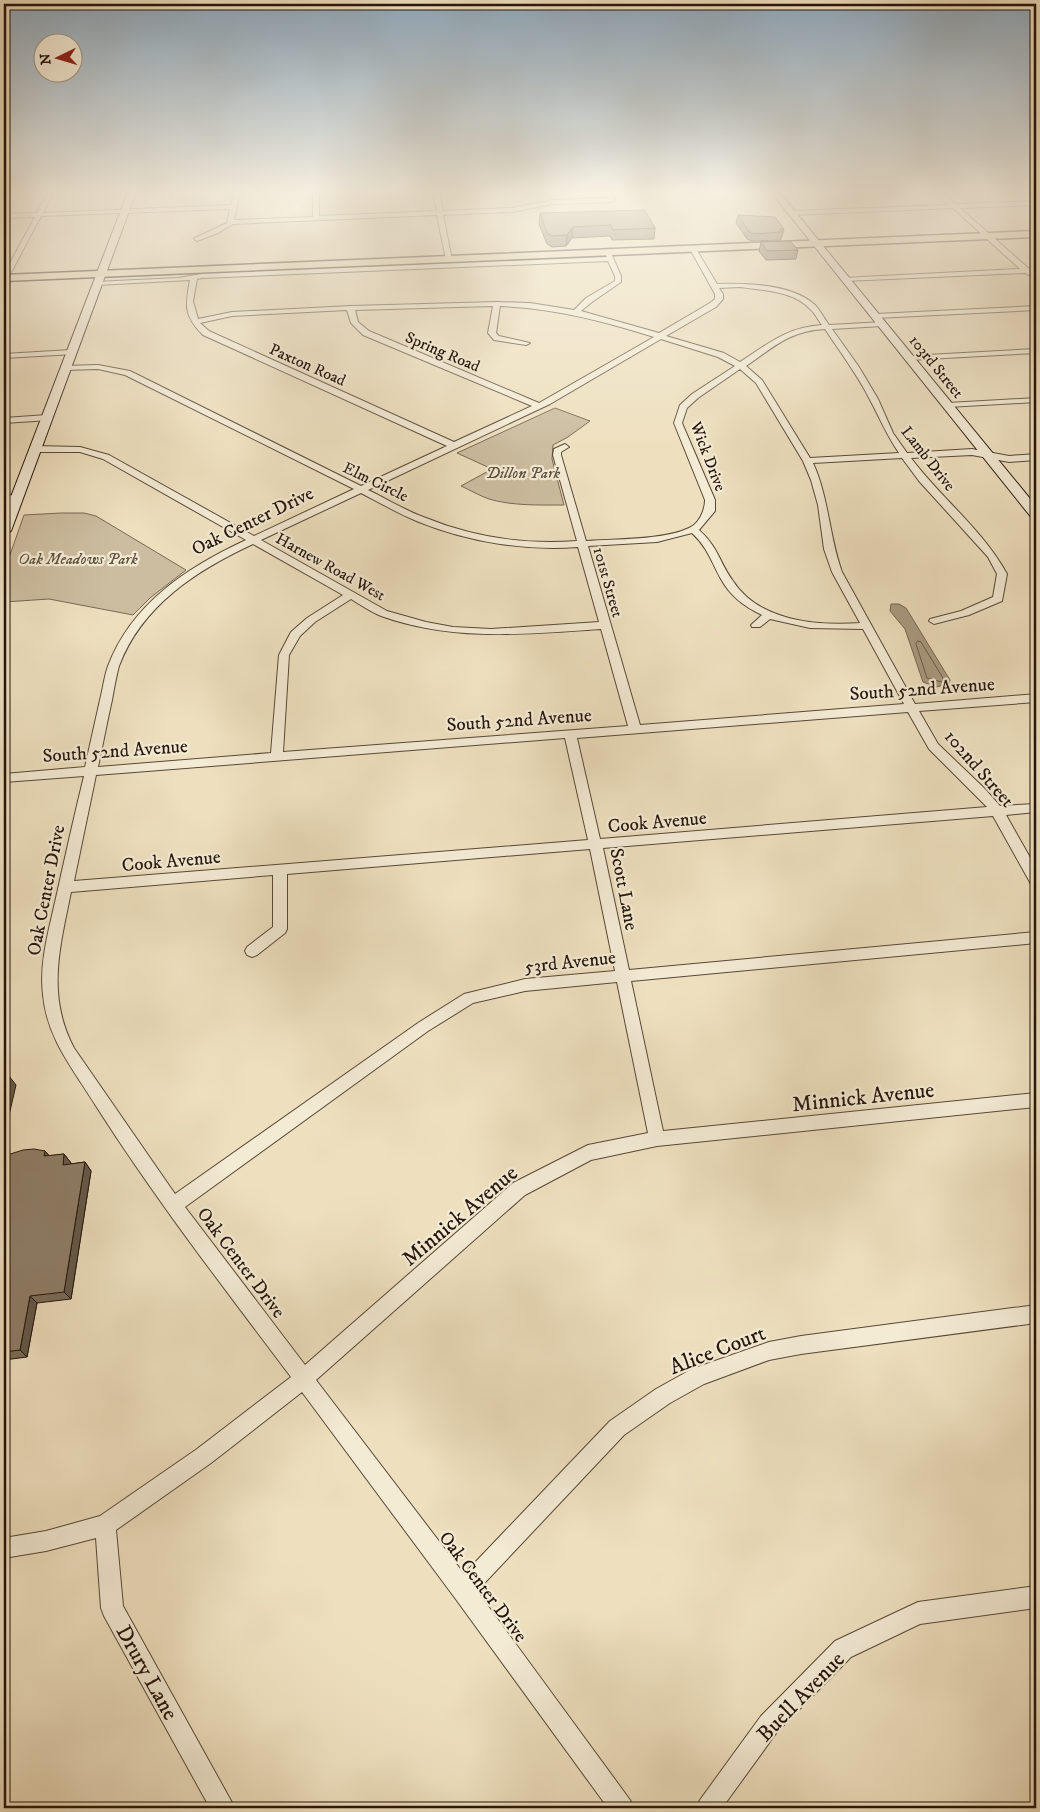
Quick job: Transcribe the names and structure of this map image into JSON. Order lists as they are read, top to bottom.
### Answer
{
  "streets": {
    "main road": ["103rd Street"],
    "street": [
      "Spring Road",
      "Paxton Road",
      "Wick Drive",
      "Lamb Drive",
      "Elm Circle",
      "Oak Center Drive",
      "Harnew Road West",
      "101st Street",
      "South 52nd Avenue",
      "102nd Street",
      "Cook Avenue",
      "Scott Lane",
      "53rd Avenue",
      "Minnick Avenue",
      "Alice Court",
      "Drury Lane",
      "Buell Avenue"
    ]
  },
  "crossings": [
    ["Spring Road", "Oak Center Drive"],
    ["Spring Road", "102nd Street"],
    ["Paxton Road", "Oak Center Drive"],
    ["Paxton Road", "102nd Street"],
    ["103rd Street", "Wick Drive"],
    ["Wick Drive", "Lamb Drive"],
    ["Wick Drive", "Elm Circle"],
    ["Wick Drive", "102nd Street"],
    ["Lamb Drive", "Oak Center Drive"],
    ["Elm Circle", "Oak Center Drive"],
    ["Elm Circle", "101st Street"],
    ["Oak Center Drive", "Harnew Road West"],
    ["Oak Center Drive", "South 52nd Avenue"],
    ["Oak Center Drive", "102nd Street"],
    ["Oak Center Drive", "Cook Avenue"],
    ["Oak Center Drive", "53rd Avenue"],
    ["Oak Center Drive", "Minnick Avenue"],
    ["Oak Center Drive", "Alice Court"],
    ["Harnew Road West", "101st Street"],
    ["101st Street", "South 52nd Avenue"],
    ["South 52nd Avenue", "102nd Street"],
    ["South 52nd Avenue", "Scott Lane"],
    ["102nd Street", "Cook Avenue"],
    ["Cook Avenue", "Scott Lane"],
    ["Scott Lane", "53rd Avenue"],
    ["Scott Lane", "Minnick Avenue"],
    ["Minnick Avenue", "Drury Lane"]
  ],
  "parks": ["Dillon Park", "Oak Meadows Park"],
  "north": "left"
}
